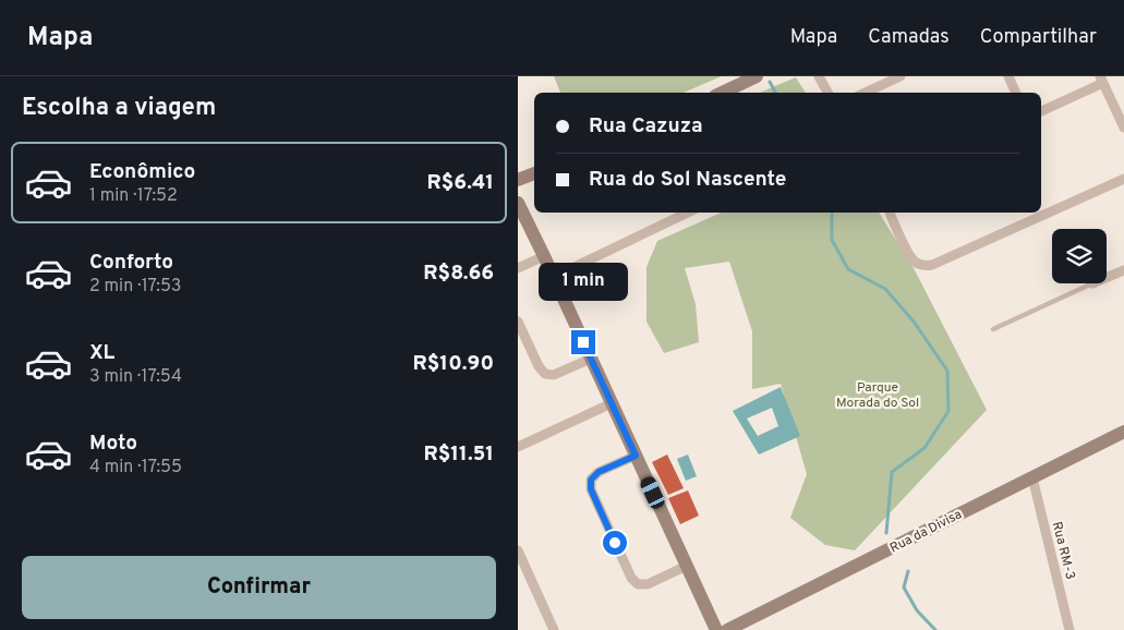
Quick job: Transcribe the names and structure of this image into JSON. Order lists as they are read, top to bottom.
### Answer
{
  "streets": {
    "street": ["Rua da Divisa", "Rua RM-3"]
  },
  "crossings": [
    ["Rua da Divisa", "Rua RM-3"]
  ],
  "parks": ["Parque Morada do Sol"],
  "page": {
    "header": "Mapa",
    "nav": ["Mapa", "Camadas", "Compartilhar"],
    "heading": "Escolha a viagem",
    "banner": ["Rua Cazuza", "Rua do Sol Nascente"],
    "list": [
      {
        "name": "Econômico",
        "note": "1 min · 17:52",
        "value": "R$6.41"
      },
      {
        "name": "Conforto",
        "note": "2 min · 17:53",
        "value": "R$8.66"
      },
      {
        "name": "XL",
        "note": "3 min · 17:54",
        "value": "R$10.90"
      },
      {
        "name": "Moto",
        "note": "4 min · 17:55",
        "value": "R$11.51"
      }
    ],
    "bubble": "1 min",
    "buttons": "Confirmar"
  }
}
